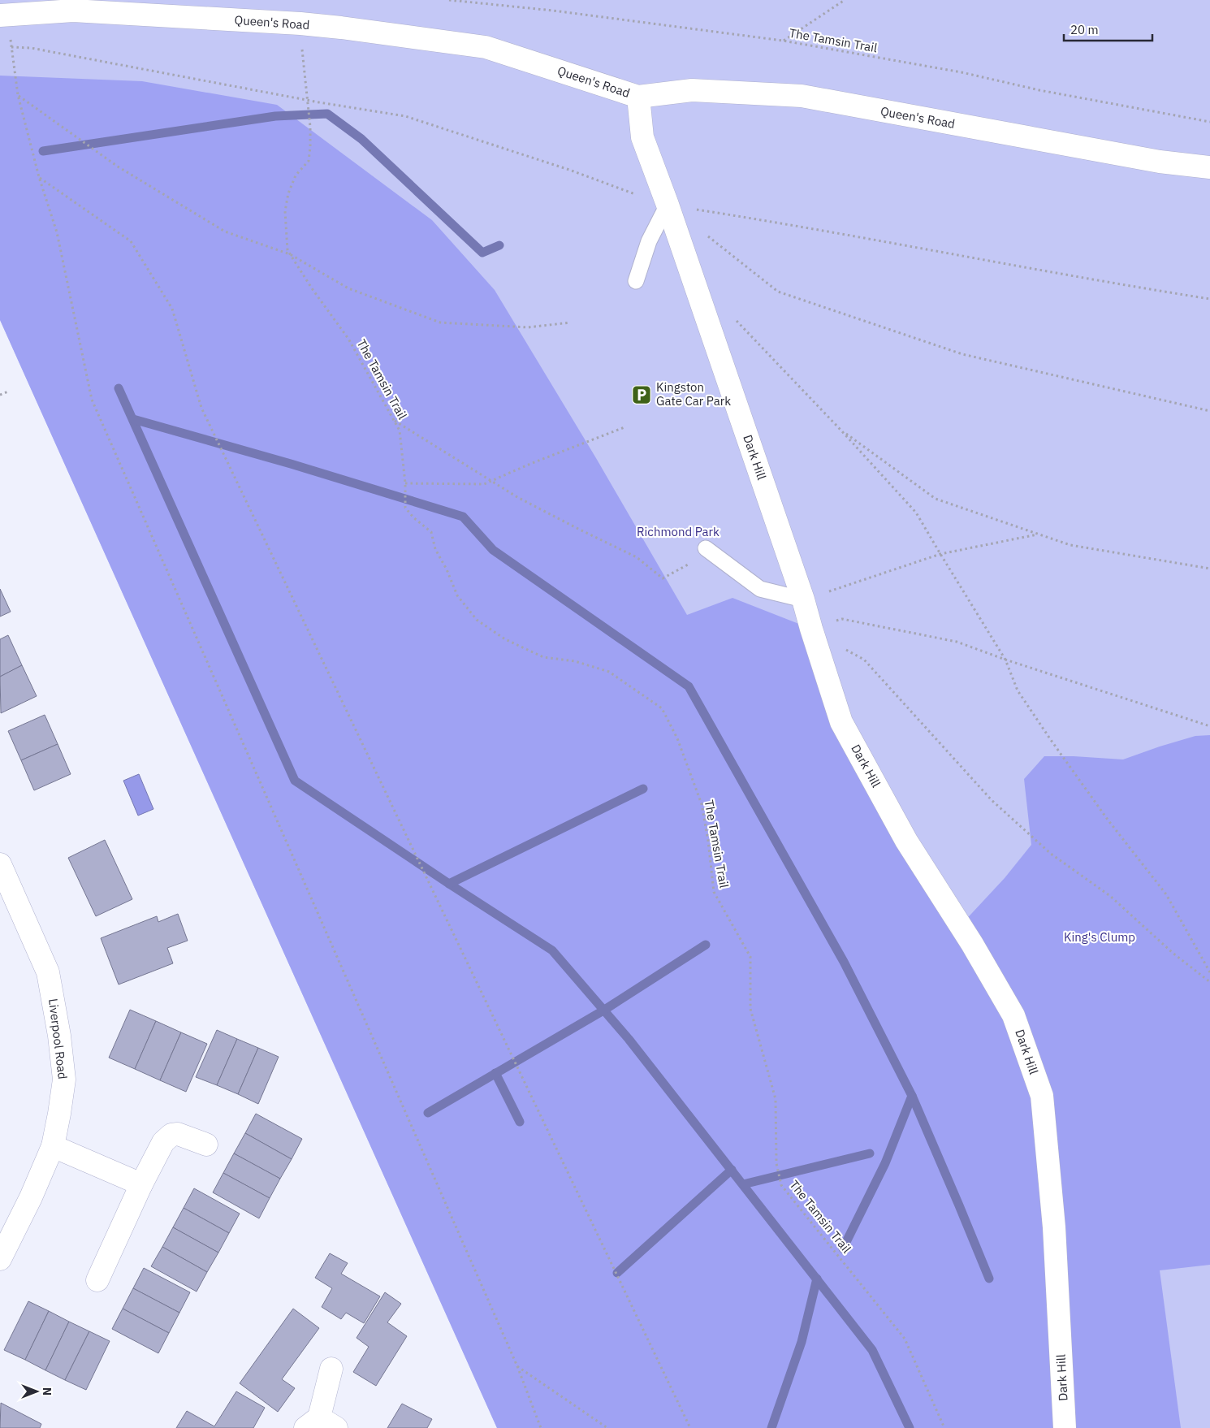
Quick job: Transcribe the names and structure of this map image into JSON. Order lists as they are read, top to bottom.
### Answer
{
  "streets": {
    "street": ["Queen's Road", "Dark Hill", "Liverpool Road"],
    "path": ["The Tamsin Trail"]
  },
  "crossings": [
    ["Queen's Road", "The Tamsin Trail"],
    ["Queen's Road", "Dark Hill"]
  ],
  "parks": ["Richmond Park", "King's Clump"],
  "places": {
    "parking": ["Kingston Gate Car Park"]
  },
  "scale_bar": "20 m",
  "north": "right"
}
